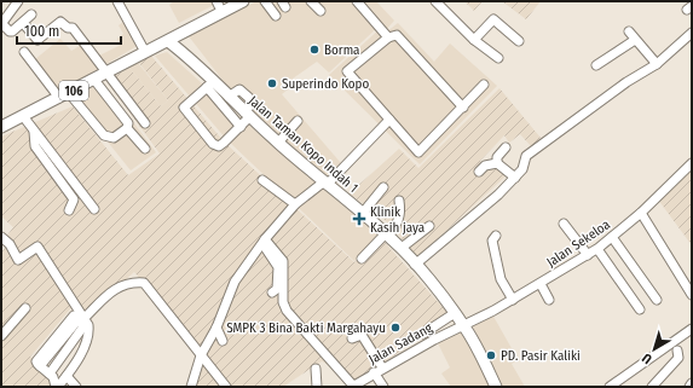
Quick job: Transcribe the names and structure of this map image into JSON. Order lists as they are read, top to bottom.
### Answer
{
  "streets": {
    "main road": ["106", "Jalan Taman Kopo Indah 1"],
    "street": ["Jalan Sekeloa", "Jalan Sadang"]
  },
  "crossings": [
    ["106", "Jalan Taman Kopo Indah 1"],
    ["Jalan Taman Kopo Indah 1", "Jalan Sekeloa"],
    ["Jalan Taman Kopo Indah 1", "Jalan Sadang"],
    ["Jalan Sekeloa", "Jalan Sadang"]
  ],
  "places": {
    "other": [
      "Borma",
      "Superindo Kopo",
      "SMPK 3 Bina Bakti Margahayu",
      "PD. Pasir Kaliki"
    ],
    "health": ["Klinik Kasih jaya"]
  },
  "scale_bar": "100 m",
  "north": "bottom left"
}
